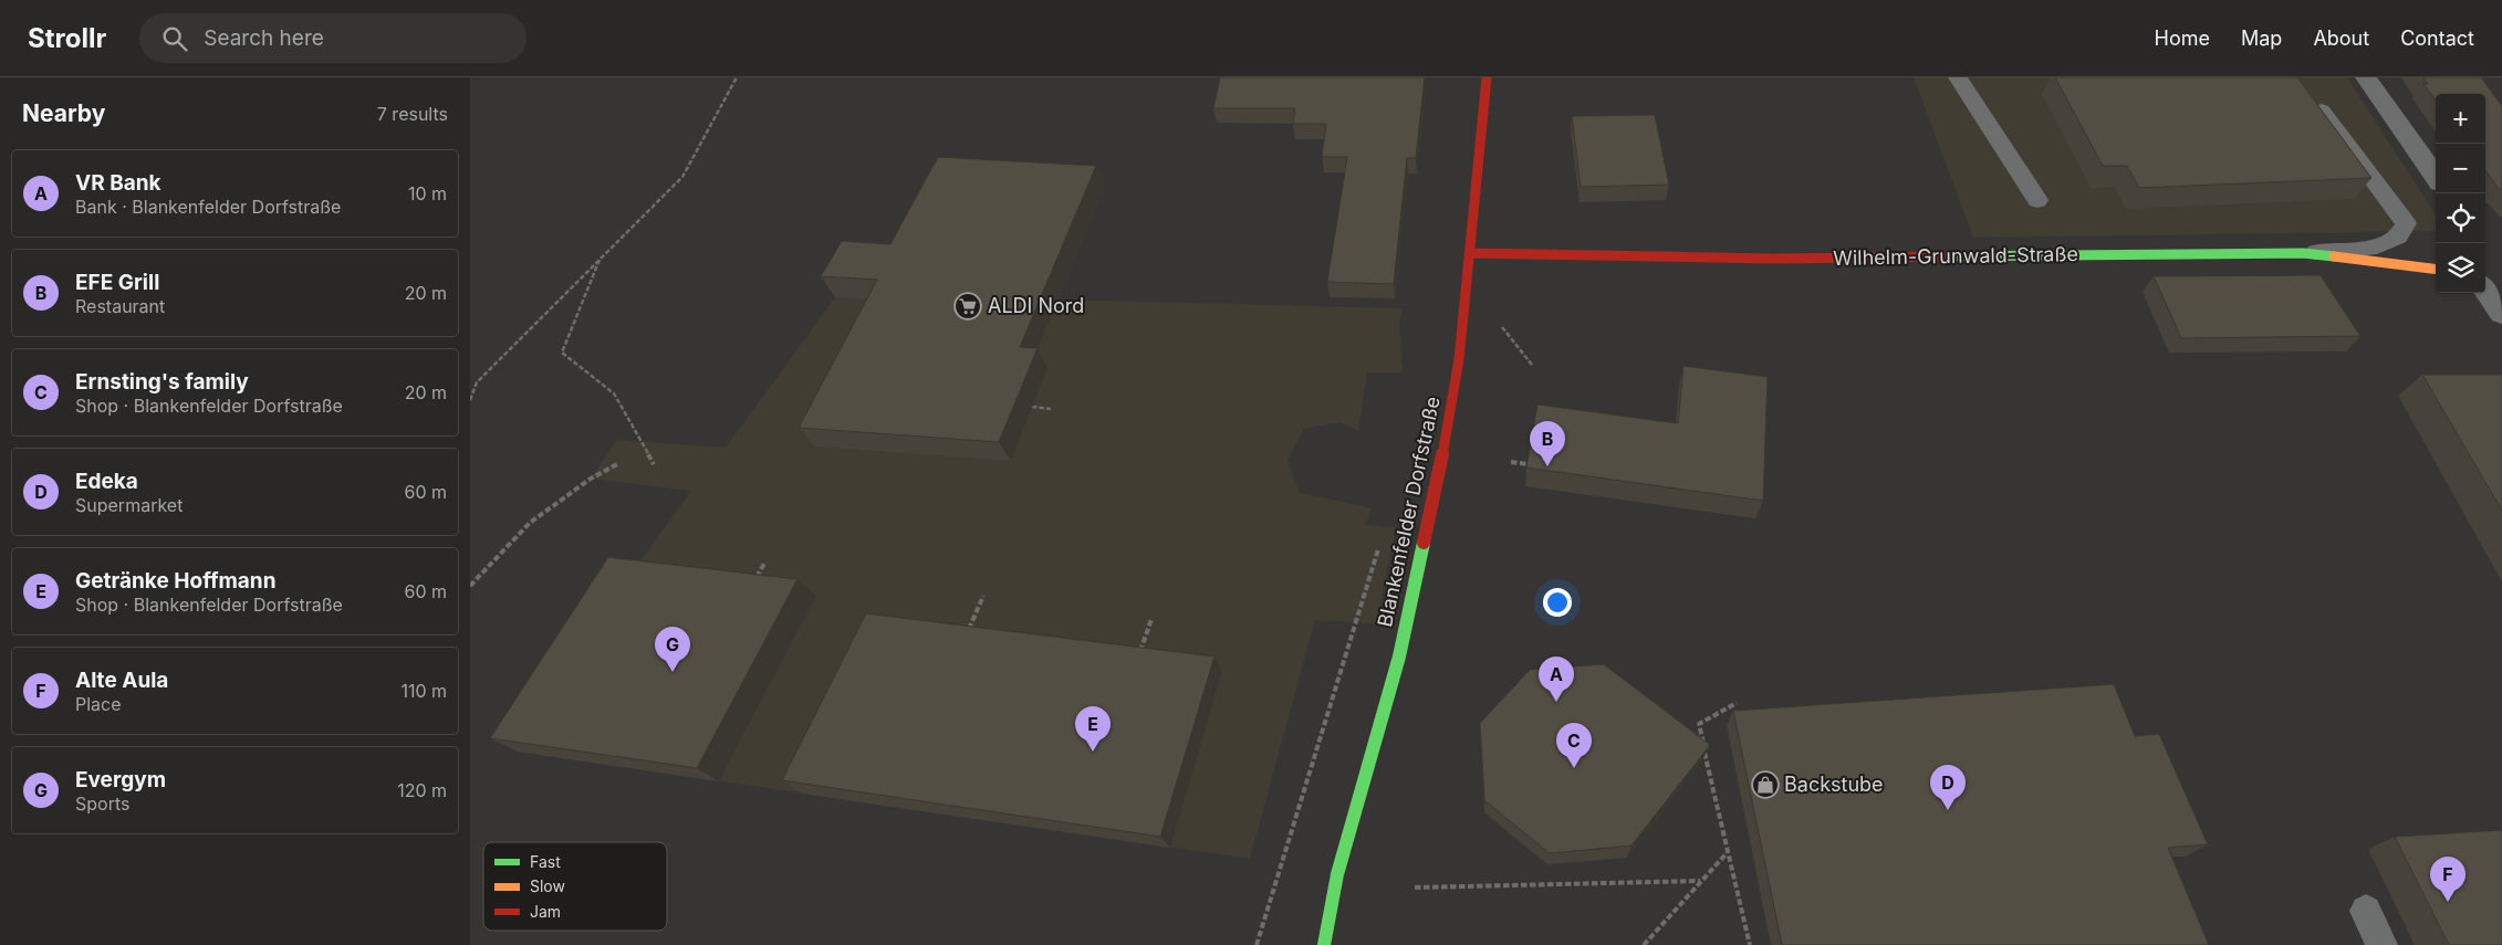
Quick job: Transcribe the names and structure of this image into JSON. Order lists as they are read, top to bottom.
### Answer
{
  "streets": {
    "street": ["Wilhelm-Grunwald-Straße", "Blankenfelder Dorfstraße"]
  },
  "crossings": [
    ["Wilhelm-Grunwald-Straße", "Blankenfelder Dorfstraße"]
  ],
  "places": {
    "supermarket": ["ALDI Nord"],
    "shop": ["Backstube"]
  },
  "legend": ["Fast", "Slow", "Jam"],
  "page": {
    "header": "Strollr",
    "search": "Search here",
    "nav": [
      "Home",
      "Map",
      "About",
      "Contact"
    ],
    "heading": ["Nearby", "7 results"],
    "map_buttons": ["+", "−"],
    "list": [
      {
        "mark": "A",
        "name": "VR Bank",
        "note": "Bank · Blankenfelder Dorfstraße",
        "value": "10 m"
      },
      {
        "mark": "B",
        "name": "EFE Grill",
        "note": "Restaurant",
        "value": "20 m"
      },
      {
        "mark": "C",
        "name": "Ernsting's family",
        "note": "Shop · Blankenfelder Dorfstraße",
        "value": "20 m"
      },
      {
        "mark": "D",
        "name": "Edeka",
        "note": "Supermarket",
        "value": "60 m"
      },
      {
        "mark": "E",
        "name": "Getränke Hoffmann",
        "note": "Shop · Blankenfelder Dorfstraße",
        "value": "60 m"
      },
      {
        "mark": "F",
        "name": "Alte Aula",
        "note": "Place",
        "value": "110 m"
      },
      {
        "mark": "G",
        "name": "Evergym",
        "note": "Sports",
        "value": "120 m"
      }
    ],
    "pins": [
      "B",
      "G",
      "A",
      "E",
      "C",
      "D",
      "F"
    ]
  }
}
